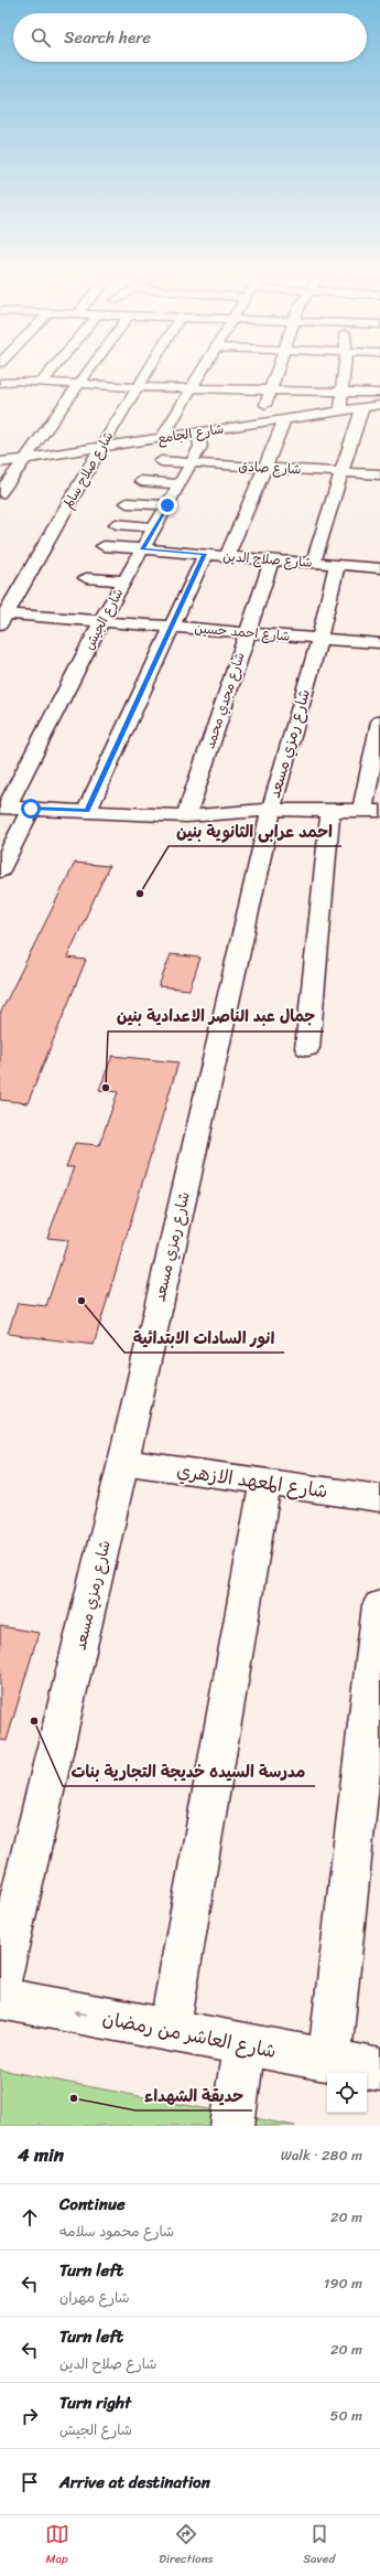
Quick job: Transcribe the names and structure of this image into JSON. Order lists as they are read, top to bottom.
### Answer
{
  "streets": {
    "street": [
      "شارع الجامع",
      "شارع صادق",
      "شارع صلاح سالم",
      "شارع صلاح الدين",
      "شارع الجيش",
      "شارع احمد حسين",
      "شارع مجدي محمد",
      "شارع رمزي مسعد",
      "شارع المعهد الازهري",
      "شارع العاشر من رمضان"
    ]
  },
  "crossings": [
    ["شارع الجامع", "شارع صلاح سالم"],
    ["شارع الجامع", "شارع الجيش"],
    ["شارع الجامع", "شارع رمزي مسعد"],
    ["شارع صادق", "شارع الجيش"],
    ["شارع صادق", "شارع رمزي مسعد"],
    ["شارع صلاح سالم", "شارع احمد حسين"],
    ["شارع صلاح الدين", "شارع الجيش"],
    ["شارع صلاح الدين", "شارع مجدي محمد"],
    ["شارع صلاح الدين", "شارع رمزي مسعد"],
    ["شارع الجيش", "شارع احمد حسين"],
    ["شارع احمد حسين", "شارع مجدي محمد"],
    ["شارع احمد حسين", "شارع رمزي مسعد"],
    ["شارع رمزي مسعد", "شارع المعهد الازهري"]
  ],
  "one_way": ["شارع العاشر من رمضان"],
  "places": [
    "احمد عرابى الثانوية بنين",
    "جمال عبد الناصر الاعدادية بنين",
    "انور السادات الابتدائية",
    "مدرسة السيده خديجة التجارية بنات",
    "حديقة الشهداء"
  ],
  "page": {
    "search": "Search here",
    "heading": ["4 min", "Walk · 280 m"],
    "list": [
      ["Continue", "شارع محمود سلامه", "20 m"],
      ["Turn left", "شارع مهران", "190 m"],
      ["Turn left", "شارع صلاح الدين", "20 m"],
      ["Turn right", "شارع الجيش", "50 m"],
      "Arrive at destination"
    ],
    "nav": ["Map", "Directions", "Saved"]
  }
}
